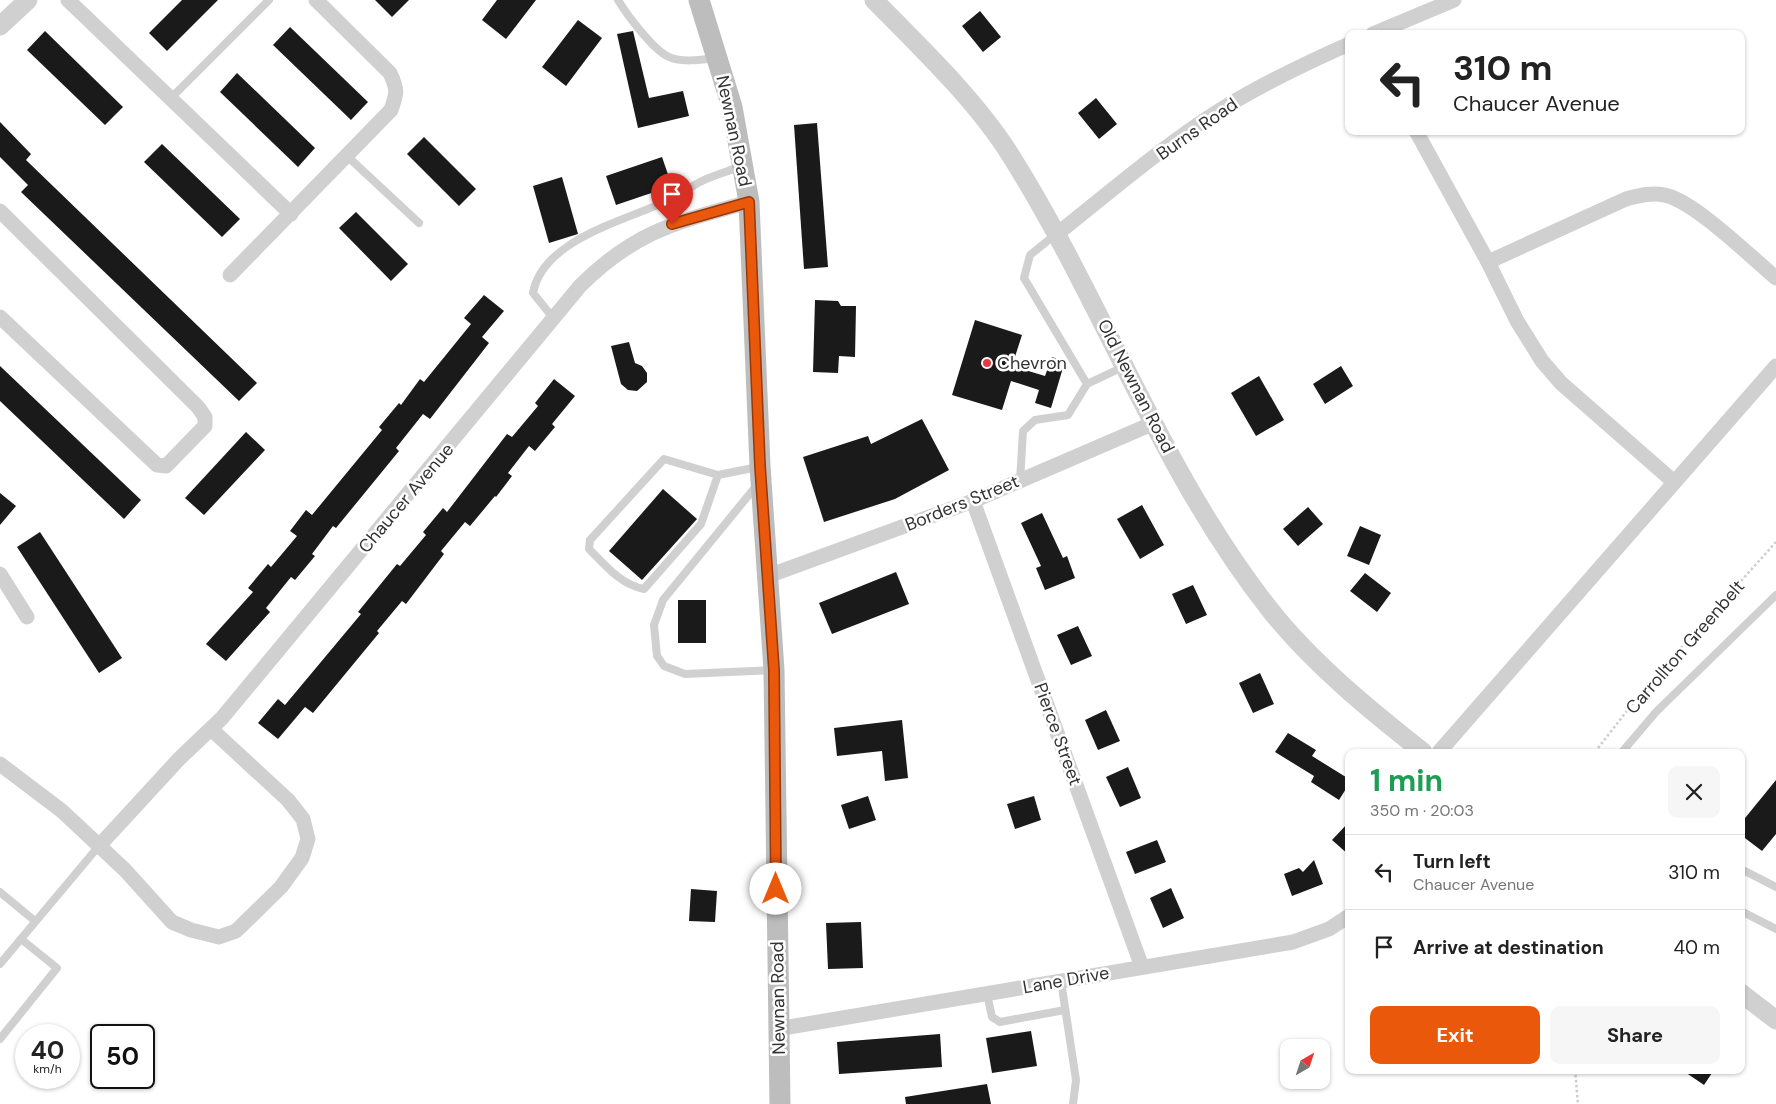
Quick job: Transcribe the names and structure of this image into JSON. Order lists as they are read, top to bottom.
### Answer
{
  "streets": {
    "main road": ["Newnan Road"],
    "street": [
      "Burns Road",
      "Old Newnan Road",
      "Chaucer Avenue",
      "Borders Street",
      "Pierce Street",
      "Lane Drive"
    ],
    "path": ["Carrollton Greenbelt"]
  },
  "crossings": [
    ["Burns Road", "Old Newnan Road"],
    ["Newnan Road", "Chaucer Avenue"],
    ["Newnan Road", "Borders Street"],
    ["Newnan Road", "Lane Drive"],
    ["Old Newnan Road", "Borders Street"],
    ["Borders Street", "Pierce Street"],
    ["Pierce Street", "Lane Drive"]
  ],
  "places": ["Chevron"],
  "north": "top right",
  "page": {
    "turn": ["310 m", "Chaucer Avenue"],
    "heading": ["1 min", "350 m · 20:03"],
    "list": [
      {
        "name": "Turn left",
        "note": "Chaucer Avenue",
        "value": "310 m"
      },
      {
        "name": "Arrive at destination",
        "value": "40 m"
      }
    ],
    "buttons": ["Exit", "Share"],
    "speed": "40 km/h",
    "limit": "50"
  }
}
